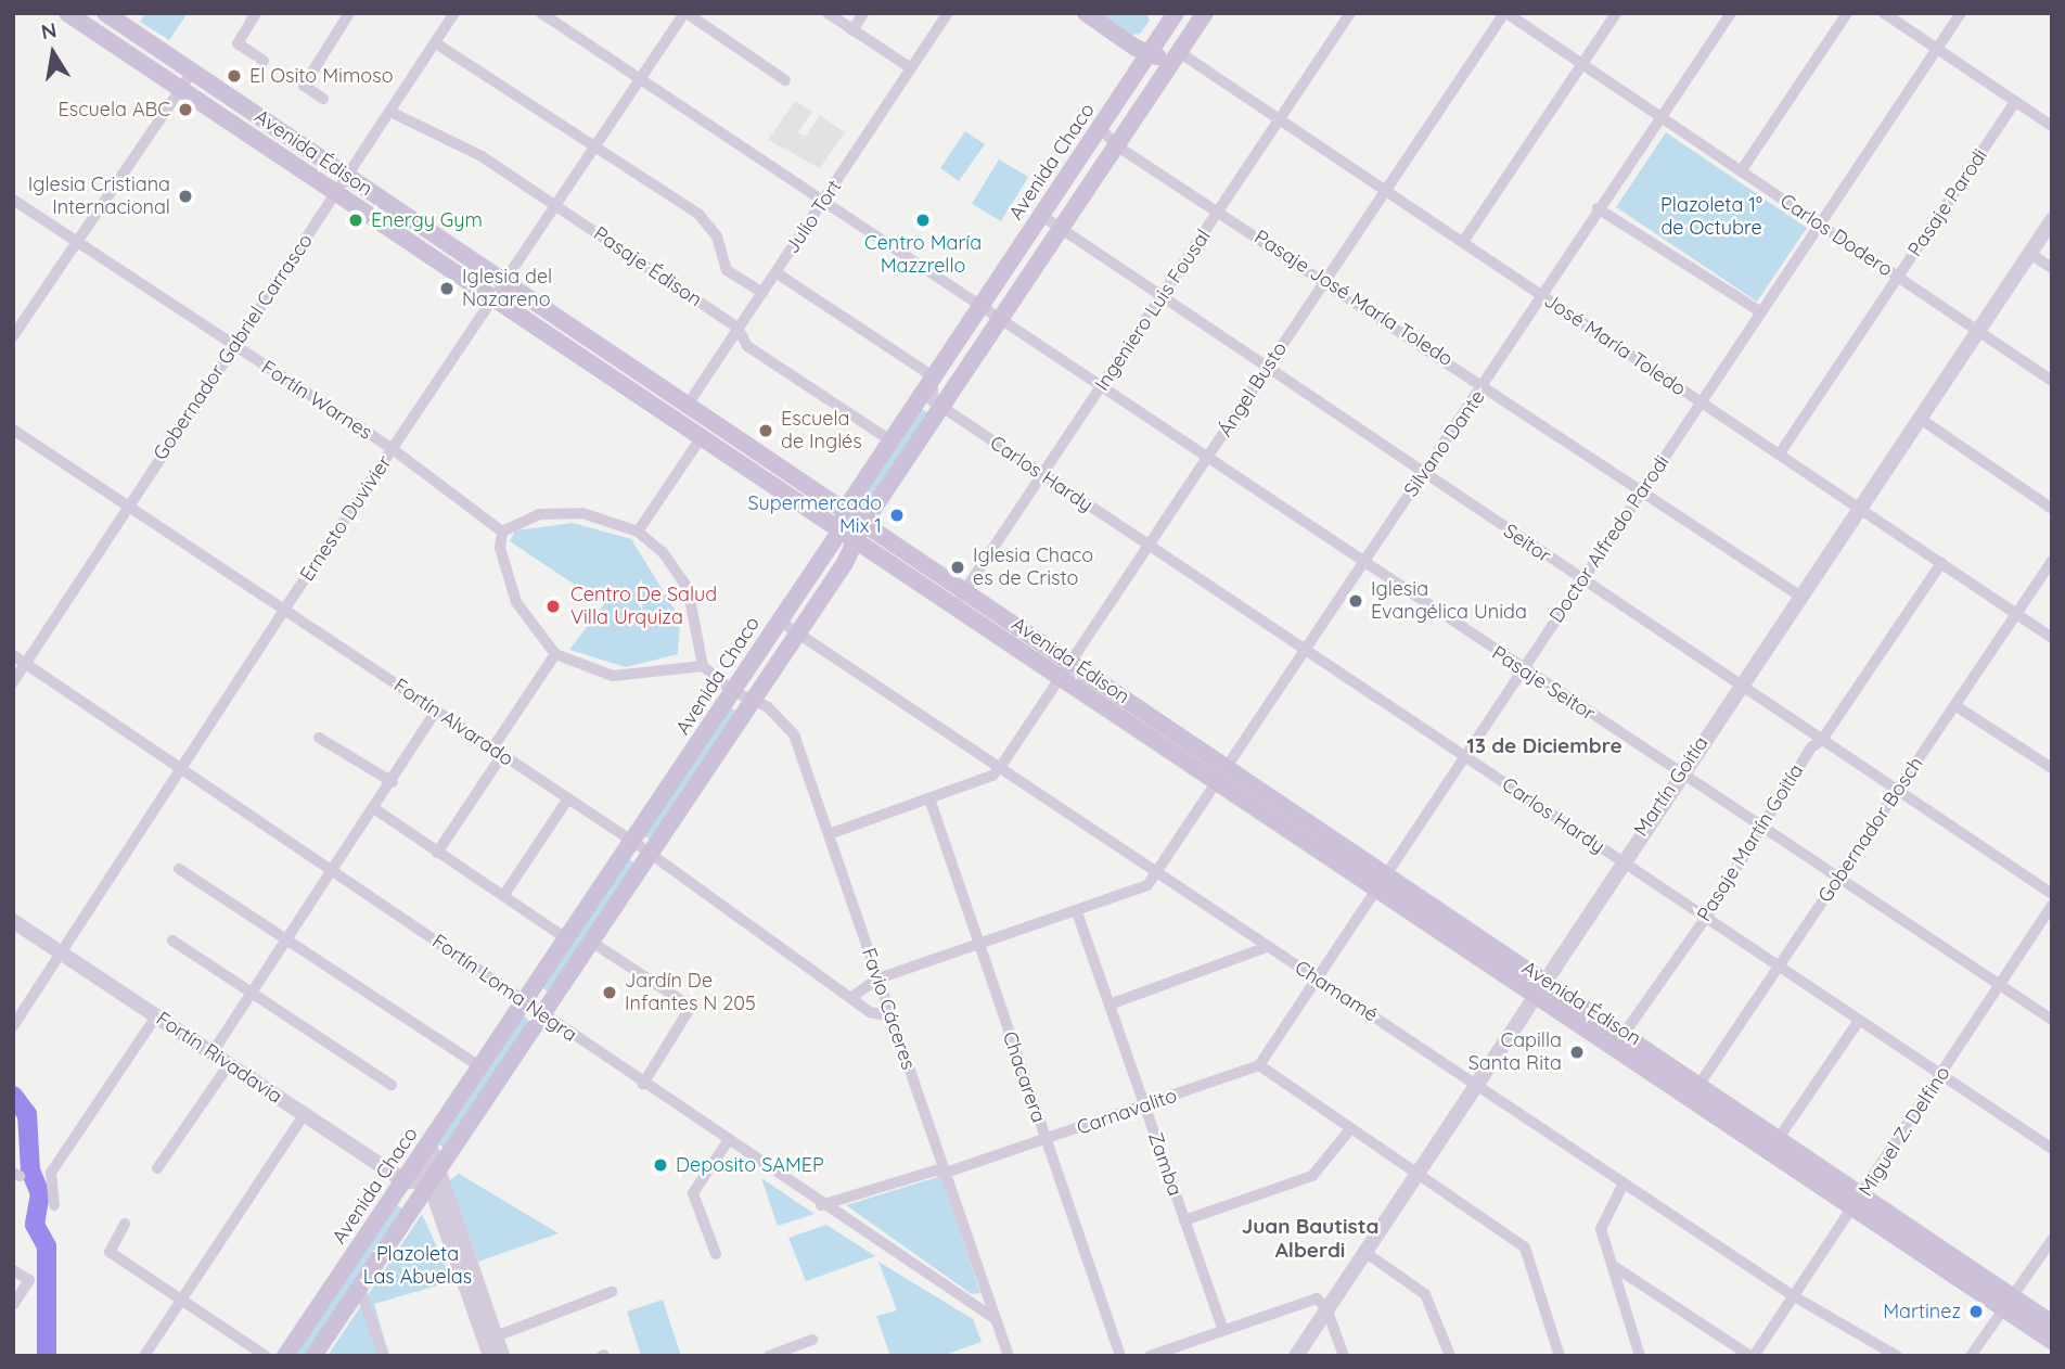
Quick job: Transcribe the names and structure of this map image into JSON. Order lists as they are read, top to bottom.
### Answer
{
  "streets": {
    "main road": ["Avenida Édison", "Avenida Chaco"],
    "street": [
      "Pasaje Parodi",
      "Julio Tort",
      "Carlos Dodero",
      "Pasaje Édison",
      "Pasaje José María Toledo",
      "Ingeniero Luis Fousal",
      "José María Toledo",
      "Gobernador Gabriel Carrasco",
      "Ángel Busto",
      "Fortín Warnes",
      "Silvano Dante",
      "Carlos Hardy",
      "Ernesto Duvivier",
      "Doctor Alfredo Parodi",
      "Seitor",
      "Pasaje Seitor",
      "Fortín Alvarado",
      "Martín Goitía",
      "Gobernador Bosch",
      "Pasaje Martín Goitía",
      "Fortín Loma Negra",
      "Chamamé",
      "Favio Cáceres",
      "Fortín Rivadavia",
      "Chacarera",
      "Carnavalito",
      "Miguel Z. Delfino",
      "Zamba"
    ]
  },
  "crossings": [
    ["Avenida Édison", "Avenida Chaco"],
    ["Avenida Édison", "Julio Tort"],
    ["Avenida Édison", "Ingeniero Luis Fousal"],
    ["Avenida Édison", "Gobernador Gabriel Carrasco"],
    ["Avenida Édison", "Ángel Busto"],
    ["Avenida Édison", "Silvano Dante"],
    ["Avenida Édison", "Ernesto Duvivier"],
    ["Avenida Édison", "Doctor Alfredo Parodi"],
    ["Avenida Édison", "Martín Goitía"],
    ["Avenida Édison", "Gobernador Bosch"],
    ["Avenida Édison", "Pasaje Martín Goitía"],
    ["Avenida Édison", "Miguel Z. Delfino"],
    ["Avenida Chaco", "Pasaje Édison"],
    ["Avenida Chaco", "Pasaje José María Toledo"],
    ["Avenida Chaco", "José María Toledo"],
    ["Avenida Chaco", "Carlos Hardy"],
    ["Avenida Chaco", "Seitor"],
    ["Avenida Chaco", "Pasaje Seitor"],
    ["Avenida Chaco", "Fortín Alvarado"],
    ["Avenida Chaco", "Fortín Loma Negra"],
    ["Avenida Chaco", "Chamamé"],
    ["Avenida Chaco", "Favio Cáceres"],
    ["Avenida Chaco", "Fortín Rivadavia"],
    ["Pasaje Parodi", "Carlos Dodero"],
    ["Pasaje Parodi", "José María Toledo"],
    ["Julio Tort", "Pasaje Édison"],
    ["Carlos Dodero", "Ángel Busto"],
    ["Carlos Dodero", "Silvano Dante"],
    ["Carlos Dodero", "Doctor Alfredo Parodi"],
    ["Carlos Dodero", "Martín Goitía"],
    ["Pasaje Édison", "Gobernador Gabriel Carrasco"],
    ["Pasaje Édison", "Ernesto Duvivier"],
    ["Pasaje José María Toledo", "Ingeniero Luis Fousal"],
    ["Pasaje José María Toledo", "Ángel Busto"],
    ["Pasaje José María Toledo", "Silvano Dante"],
    ["Pasaje José María Toledo", "Doctor Alfredo Parodi"],
    ["Pasaje José María Toledo", "Martín Goitía"],
    ["Ingeniero Luis Fousal", "José María Toledo"],
    ["Ingeniero Luis Fousal", "Carlos Hardy"],
    ["Ingeniero Luis Fousal", "Seitor"],
    ["Ingeniero Luis Fousal", "Pasaje Seitor"],
    ["José María Toledo", "Ángel Busto"],
    ["José María Toledo", "Silvano Dante"],
    ["José María Toledo", "Doctor Alfredo Parodi"],
    ["José María Toledo", "Martín Goitía"],
    ["José María Toledo", "Gobernador Bosch"],
    ["José María Toledo", "Pasaje Martín Goitía"],
    ["Gobernador Gabriel Carrasco", "Fortín Warnes"],
    ["Gobernador Gabriel Carrasco", "Fortín Alvarado"],
    ["Gobernador Gabriel Carrasco", "Fortín Loma Negra"],
    ["Ángel Busto", "Carlos Hardy"],
    ["Ángel Busto", "Seitor"],
    ["Ángel Busto", "Pasaje Seitor"],
    ["Ángel Busto", "Chamamé"],
    ["Fortín Warnes", "Ernesto Duvivier"],
    ["Silvano Dante", "Carlos Hardy"],
    ["Silvano Dante", "Seitor"],
    ["Silvano Dante", "Pasaje Seitor"],
    ["Silvano Dante", "Fortín Alvarado"],
    ["Silvano Dante", "Chamamé"],
    ["Silvano Dante", "Favio Cáceres"],
    ["Silvano Dante", "Chacarera"],
    ["Silvano Dante", "Zamba"],
    ["Carlos Hardy", "Doctor Alfredo Parodi"],
    ["Carlos Hardy", "Martín Goitía"],
    ["Carlos Hardy", "Gobernador Bosch"],
    ["Carlos Hardy", "Pasaje Martín Goitía"],
    ["Carlos Hardy", "Miguel Z. Delfino"],
    ["Ernesto Duvivier", "Fortín Alvarado"],
    ["Ernesto Duvivier", "Fortín Loma Negra"],
    ["Ernesto Duvivier", "Fortín Rivadavia"],
    ["Doctor Alfredo Parodi", "Seitor"],
    ["Doctor Alfredo Parodi", "Pasaje Seitor"],
    ["Doctor Alfredo Parodi", "Chamamé"],
    ["Doctor Alfredo Parodi", "Carnavalito"],
    ["Seitor", "Martín Goitía"],
    ["Seitor", "Gobernador Bosch"],
    ["Seitor", "Pasaje Martín Goitía"],
    ["Pasaje Seitor", "Martín Goitía"],
    ["Pasaje Seitor", "Gobernador Bosch"],
    ["Pasaje Seitor", "Pasaje Martín Goitía"],
    ["Pasaje Seitor", "Miguel Z. Delfino"],
    ["Fortín Alvarado", "Favio Cáceres"],
    ["Martín Goitía", "Chamamé"],
    ["Fortín Loma Negra", "Favio Cáceres"],
    ["Fortín Loma Negra", "Carnavalito"],
    ["Chamamé", "Miguel Z. Delfino"],
    ["Favio Cáceres", "Carnavalito"],
    ["Chacarera", "Carnavalito"],
    ["Carnavalito", "Zamba"]
  ],
  "districts": ["13 de Diciembre", "Juan Bautista Alberdi"],
  "parks": ["Plazoleta 1° de Octubre", "Plazoleta Las Abuelas"],
  "places": [
    "El Osito Mimoso",
    "Escuela ABC",
    "Iglesia Cristiana Internacional",
    "Energy Gym",
    "Centro María Mazzrello",
    "Iglesia del Nazareno",
    "Escuela de Inglés",
    "Supermercado Mix 1",
    "Iglesia Chaco es de Cristo",
    "Iglesia Evangélica Unida",
    "Centro De Salud Villa Urquiza",
    "Jardín De Infantes N 205",
    "Capilla Santa Rita",
    "Deposito SAMEP",
    "Martinez"
  ],
  "north": "top"
}
